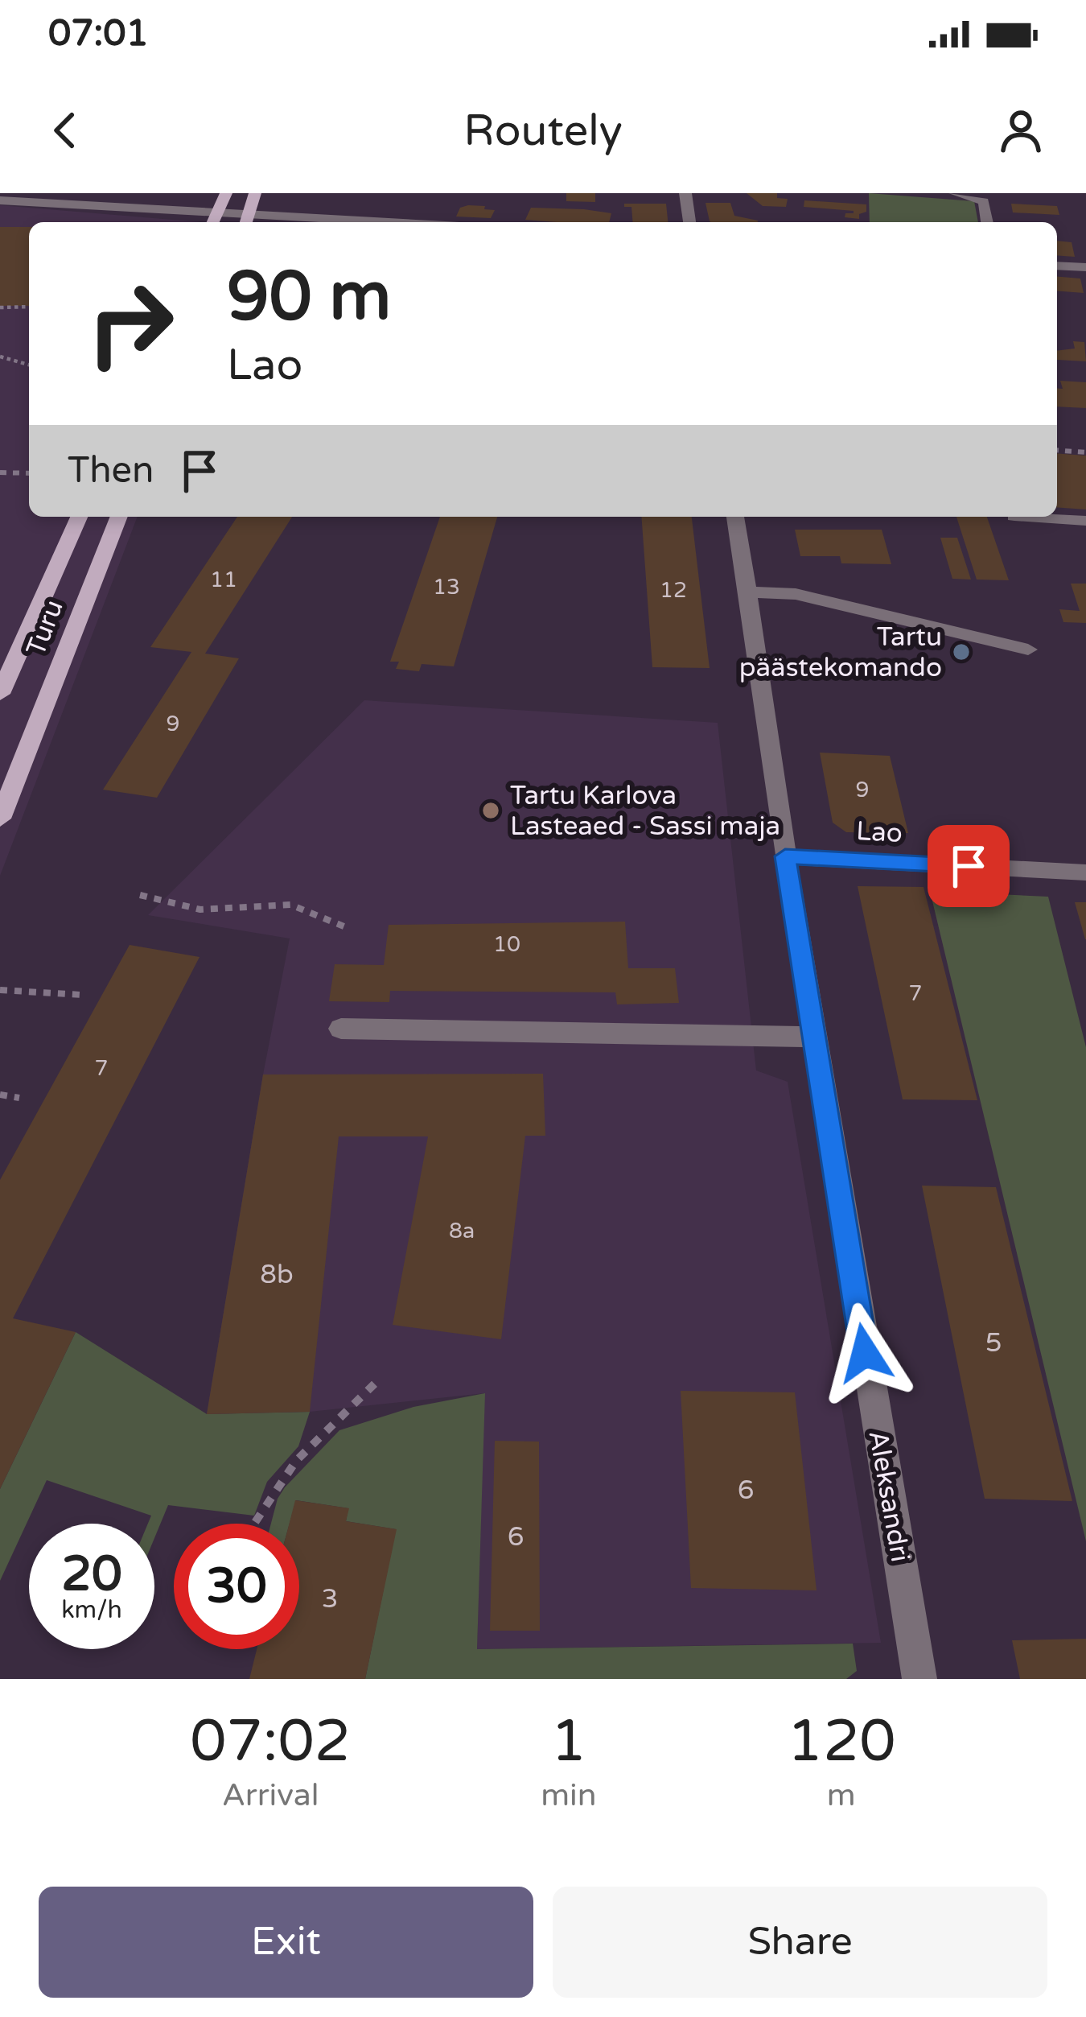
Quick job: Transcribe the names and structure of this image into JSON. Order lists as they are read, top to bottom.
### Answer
{
  "streets": {
    "main road": ["Turu"],
    "street": ["Lao", "Aleksandri"]
  },
  "crossings": [
    ["Lao", "Aleksandri"]
  ],
  "places": ["Tartu päästekomando", "Tartu Karlova Lasteaed - Sassi maja"],
  "house_numbers": [
    "11",
    "13",
    "12",
    "9",
    "9",
    "10",
    "7",
    "7",
    "8a",
    "8b",
    "5",
    "6",
    "6",
    "3"
  ],
  "page": {
    "status": "07:01",
    "header": "Routely",
    "turn": ["90 m", "Lao"],
    "then": "Then",
    "speed": "20 km/h",
    "limit": "30",
    "eta": [
      "07:02",
      "Arrival",
      "1",
      "min",
      "120",
      "m"
    ],
    "buttons": ["Exit", "Share"]
  }
}
